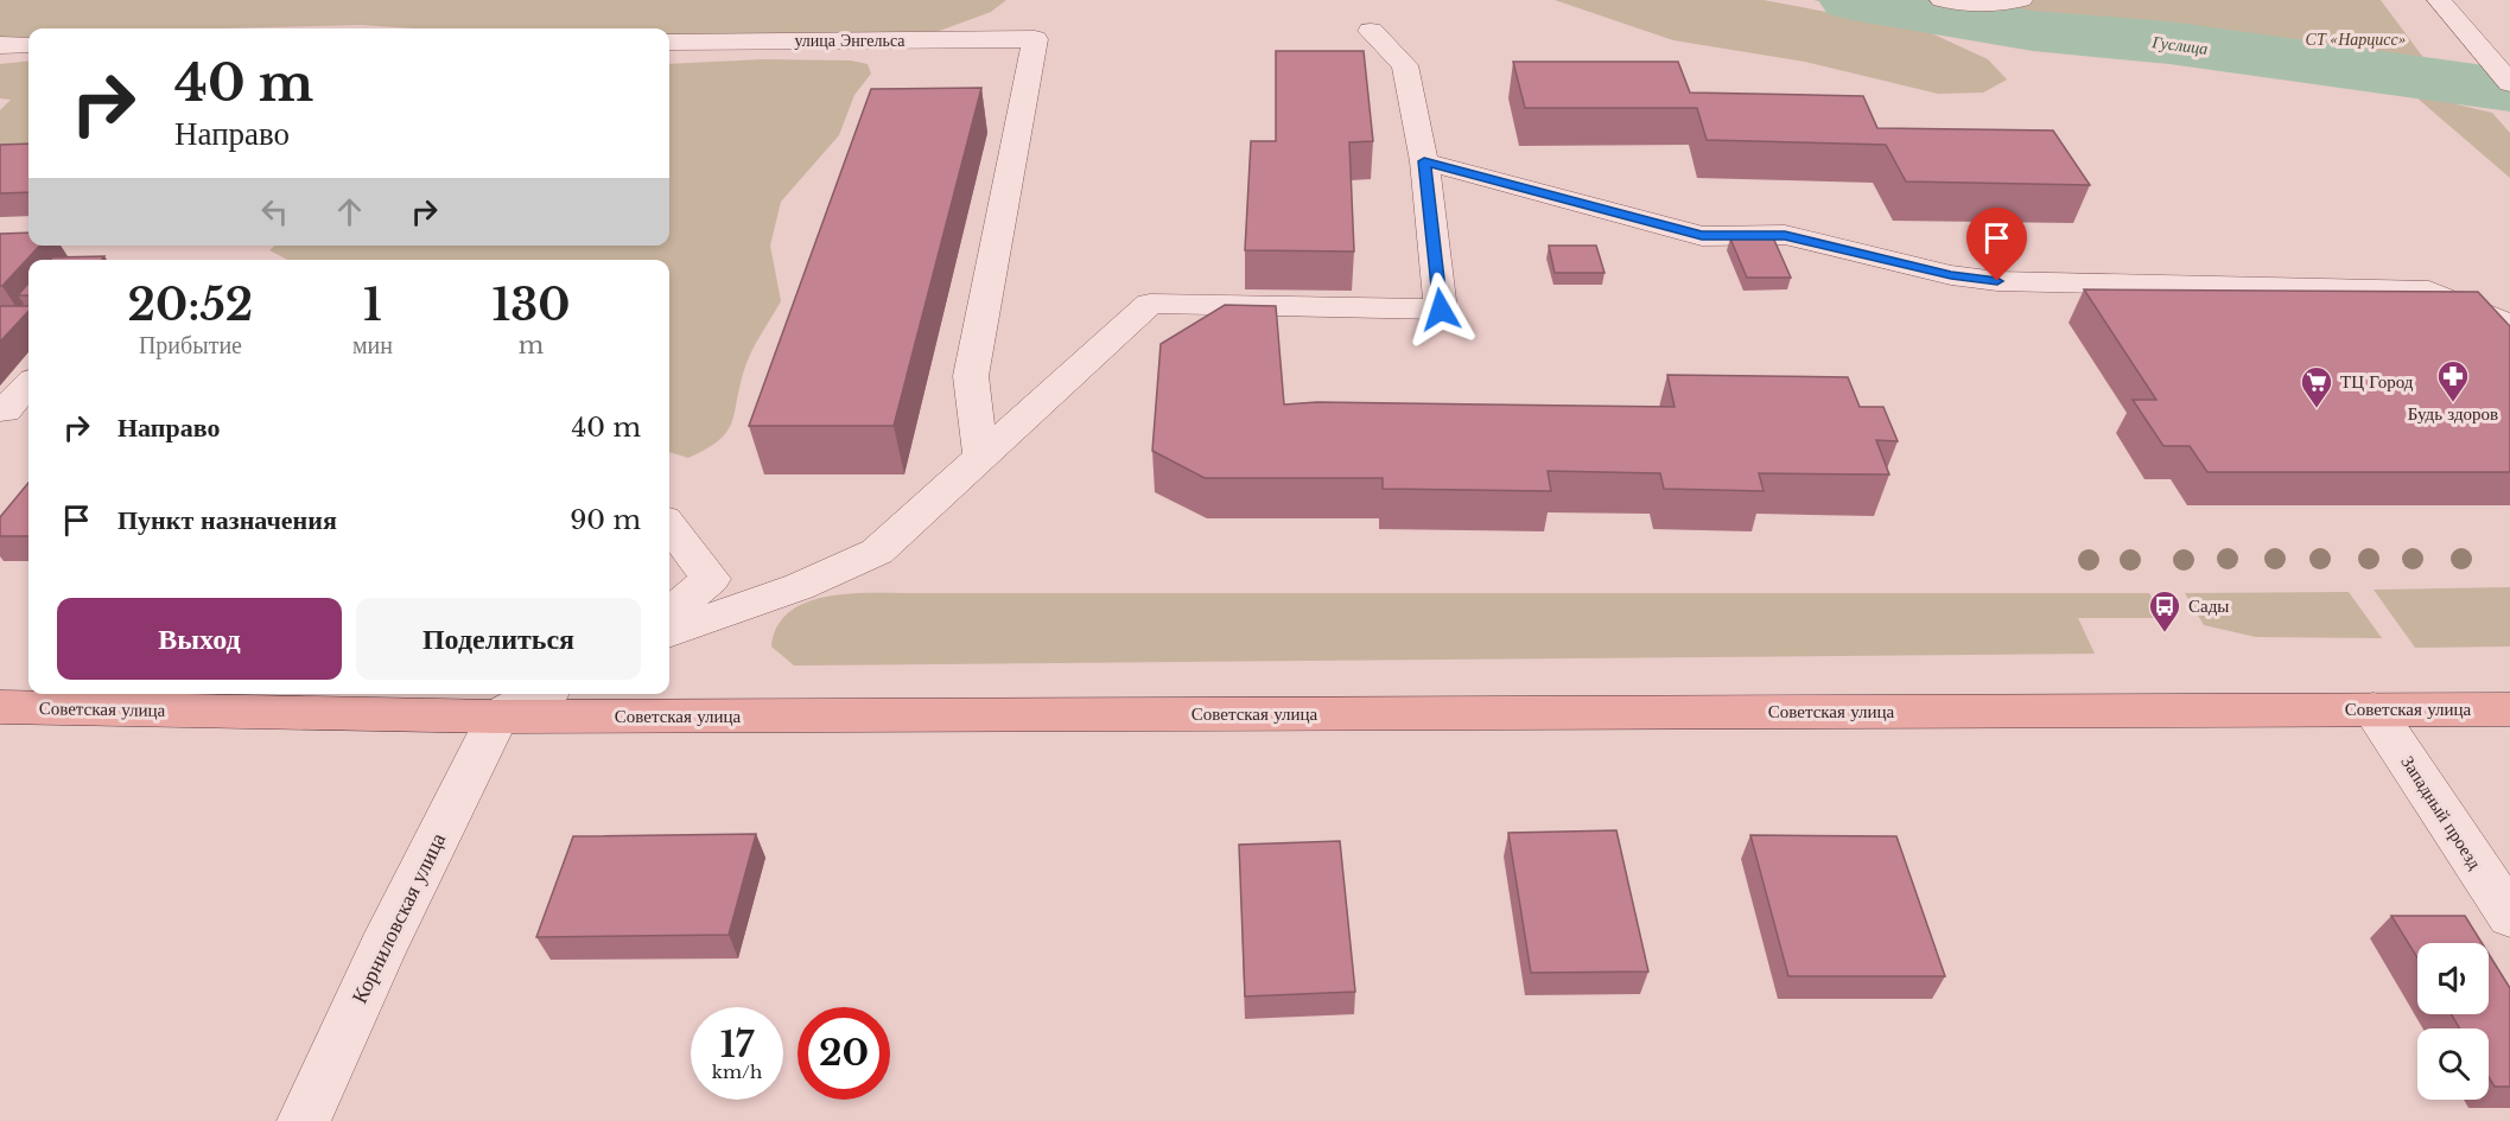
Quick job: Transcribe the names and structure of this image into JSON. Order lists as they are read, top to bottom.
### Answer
{
  "streets": {
    "main road": ["Советская улица"],
    "street": ["улица Энгельса", "Западный проезд", "Корниловская улица"]
  },
  "crossings": [
    ["Советская улица", "Западный проезд"],
    ["Советская улица", "Корниловская улица"]
  ],
  "water": ["Гуслица"],
  "parks": ["СТ «Нарцисс»"],
  "places": {
    "pharmacy": ["Будь здоров"],
    "supermarket": ["ТЦ Город"],
    "bus stop": ["Сады"]
  },
  "page": {
    "turn": ["40 m", "Направо"],
    "eta": [
      "20:52",
      "Прибытие",
      "1",
      "мин",
      "130",
      "m"
    ],
    "list": [
      {
        "name": "Направо",
        "value": "40 m"
      },
      {
        "name": "Пункт назначения",
        "value": "90 m"
      }
    ],
    "buttons": ["Выход", "Поделиться"],
    "speed": "17 km/h",
    "limit": "20"
  }
}
